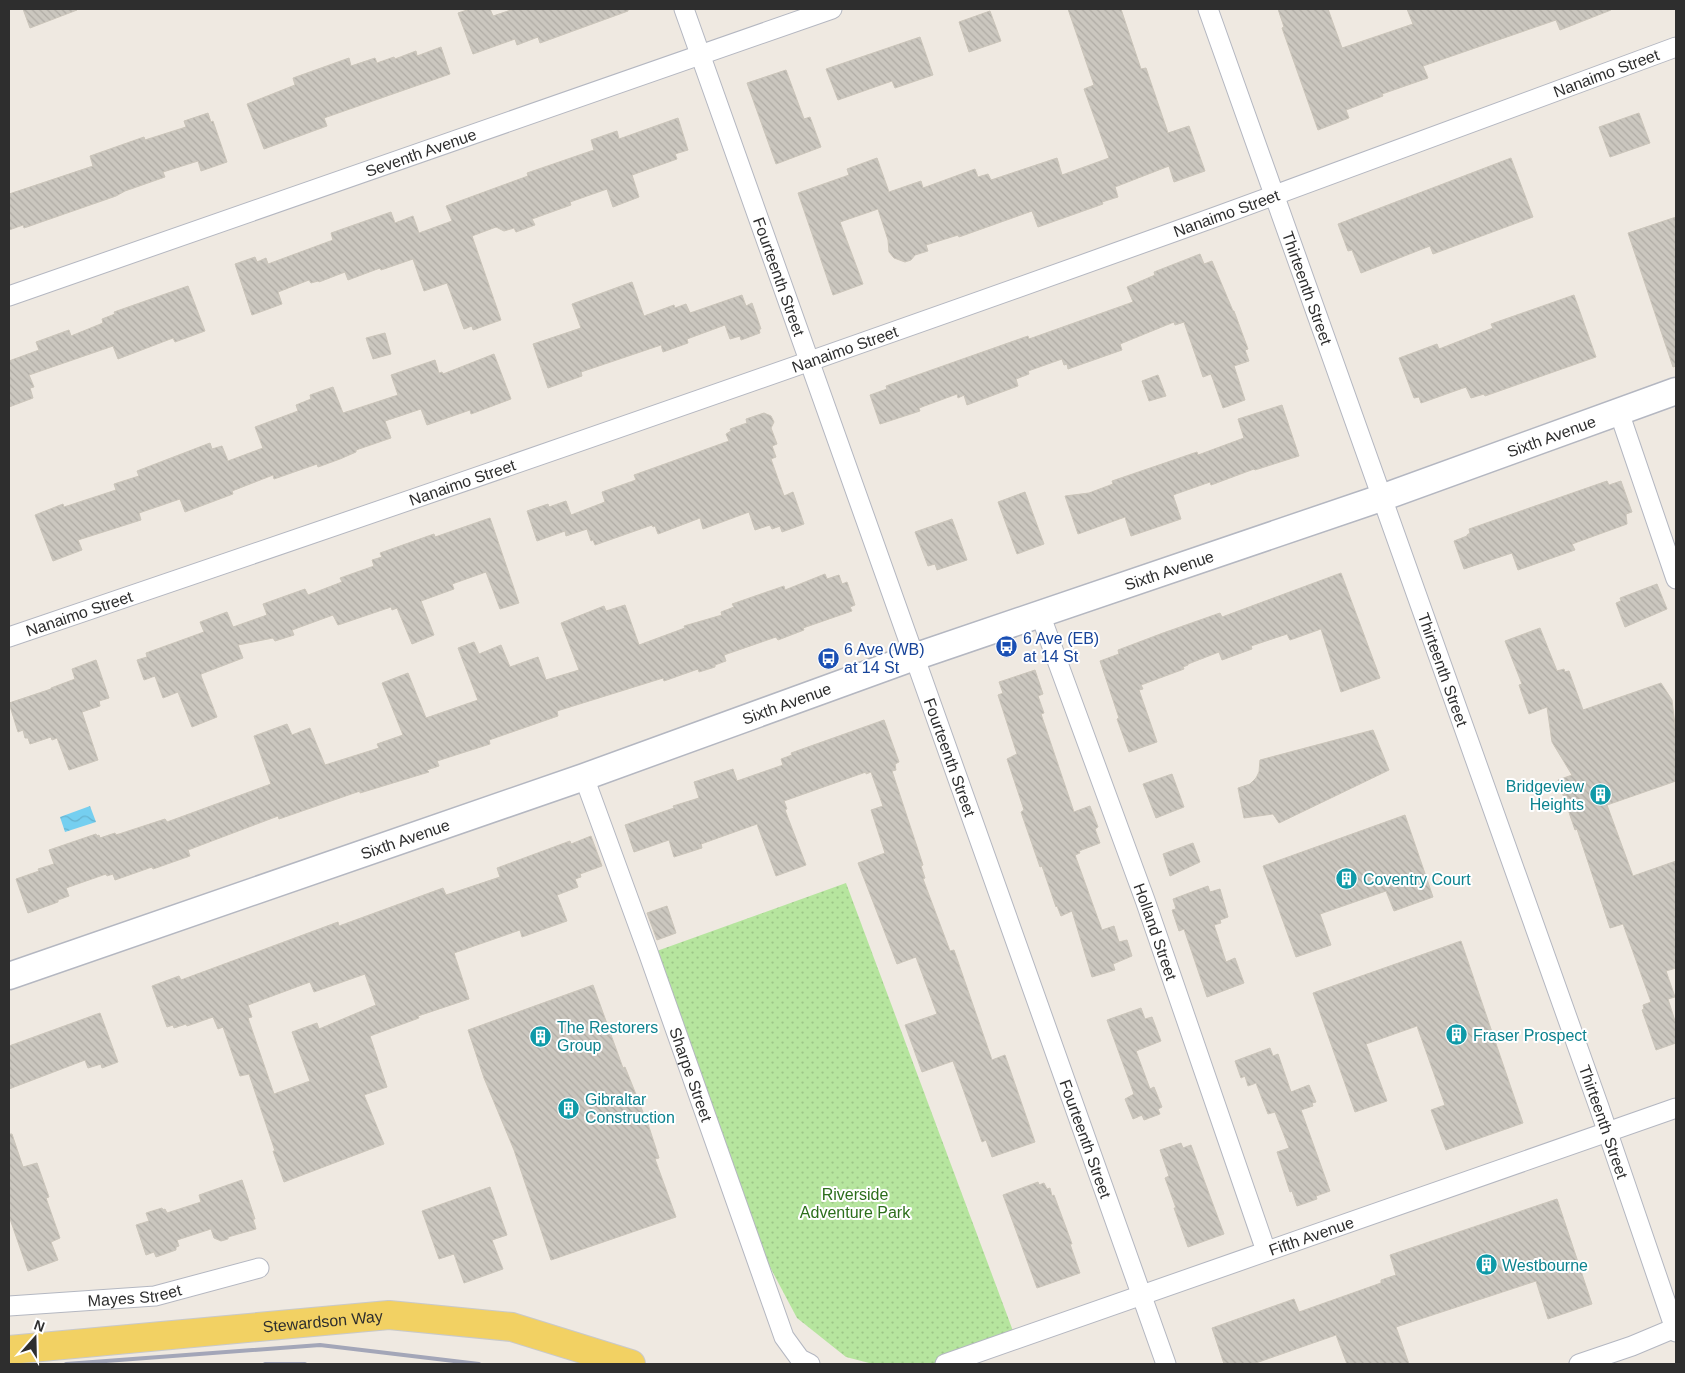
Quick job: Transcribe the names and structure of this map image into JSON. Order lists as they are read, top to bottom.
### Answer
{
  "streets": {
    "main road": ["Stewardson Way"],
    "street": [
      "Nanaimo Street",
      "Seventh Avenue",
      "Fourteenth Street",
      "Thirteenth Street",
      "Sixth Avenue",
      "Holland Street",
      "Sharpe Street",
      "Fifth Avenue",
      "Mayes Street"
    ]
  },
  "crossings": [
    ["Nanaimo Street", "Fourteenth Street"],
    ["Nanaimo Street", "Thirteenth Street"],
    ["Seventh Avenue", "Fourteenth Street"],
    ["Fourteenth Street", "Sixth Avenue"],
    ["Fourteenth Street", "Fifth Avenue"],
    ["Thirteenth Street", "Sixth Avenue"],
    ["Thirteenth Street", "Fifth Avenue"],
    ["Sixth Avenue", "Holland Street"],
    ["Sixth Avenue", "Sharpe Street"],
    ["Holland Street", "Fifth Avenue"]
  ],
  "parks": ["Riverside Adventure Park"],
  "places": {
    "bus stop": ["6 Ave (EB) at 14 St", "6 Ave (WB) at 14 St"],
    "building": [
      "Bridgeview Heights",
      "Coventry Court",
      "Fraser Prospect",
      "The Restorers Group",
      "Gibraltar Construction",
      "Westbourne"
    ]
  },
  "north": "top"
}
